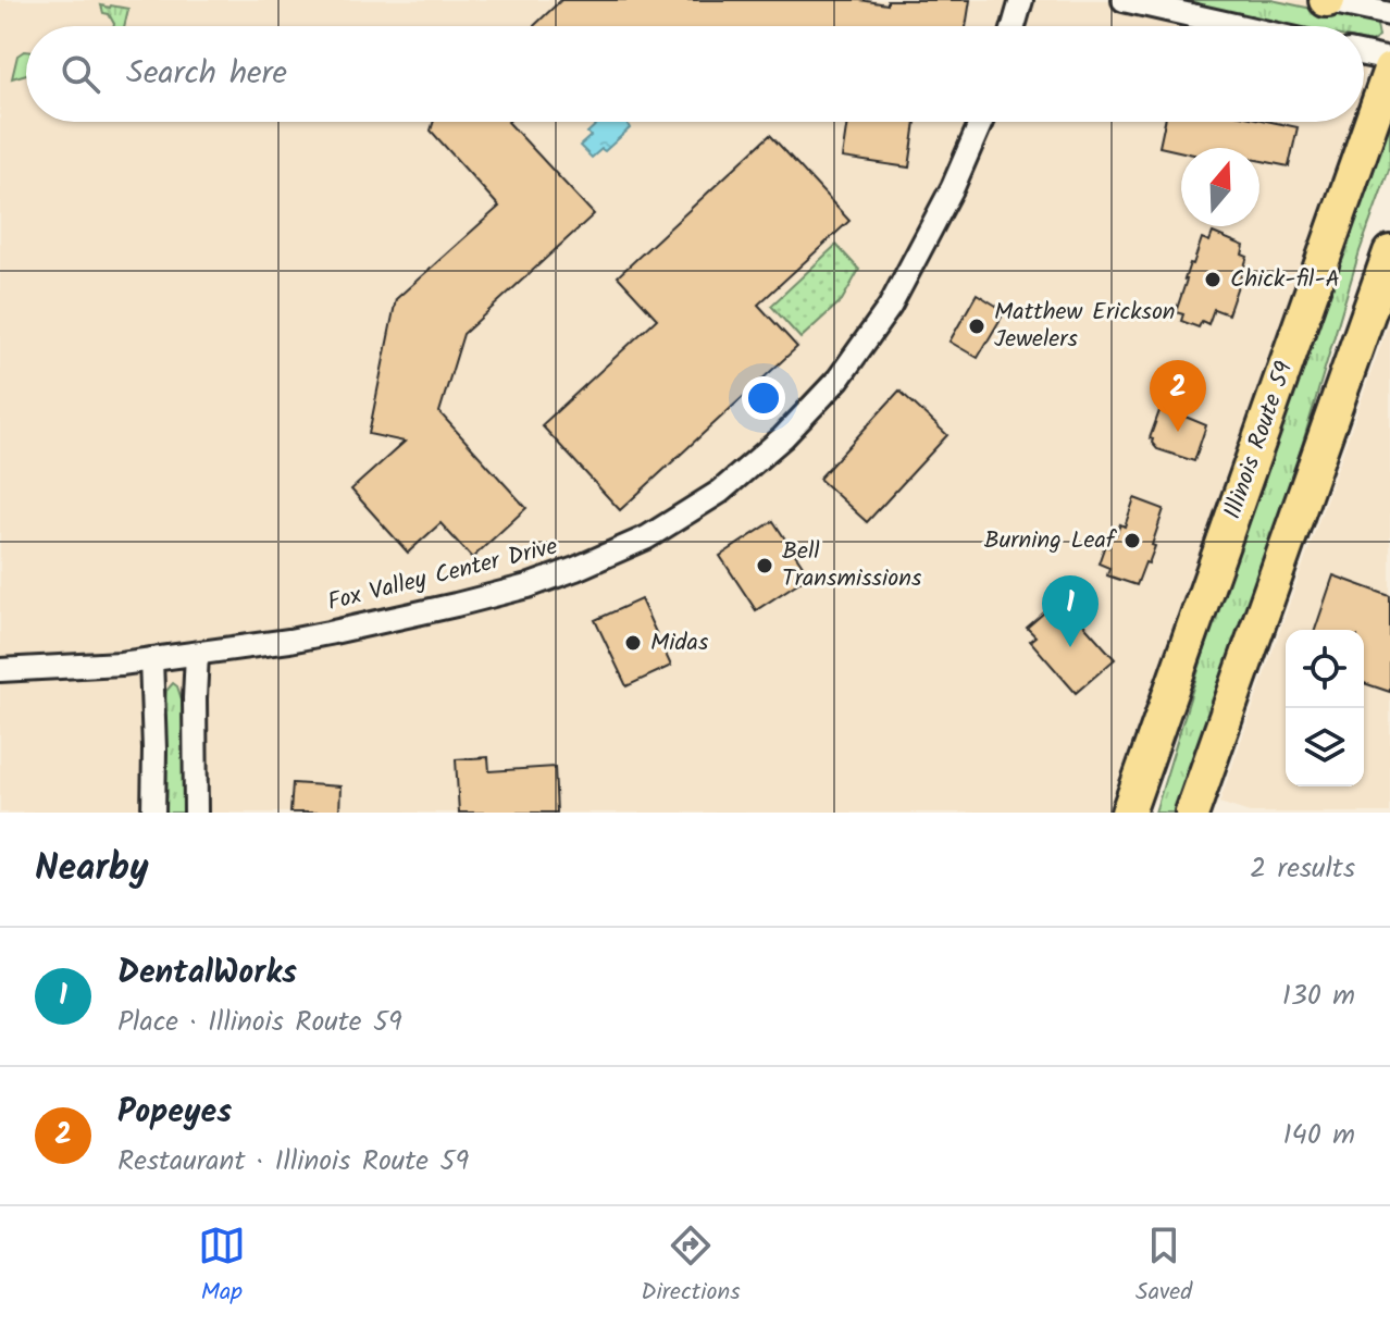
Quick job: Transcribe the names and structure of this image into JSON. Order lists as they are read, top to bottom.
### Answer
{
  "streets": {
    "main road": ["Illinois Route 59"],
    "street": ["Fox Valley Center Drive"]
  },
  "places": [
    "Chick-fil-A",
    "Matthew Erickson Jewelers",
    "Burning Leaf",
    "Bell Transmissions",
    "Midas"
  ],
  "north": "top",
  "page": {
    "search": "Search here",
    "pins": ["2", "1"],
    "heading": ["Nearby", "2 results"],
    "list": [
      {
        "mark": "1",
        "name": "DentalWorks",
        "note": "Place · Illinois Route 59",
        "value": "130 m"
      },
      {
        "mark": "2",
        "name": "Popeyes",
        "note": "Restaurant · Illinois Route 59",
        "value": "140 m"
      }
    ],
    "nav": ["Map", "Directions", "Saved"]
  }
}
